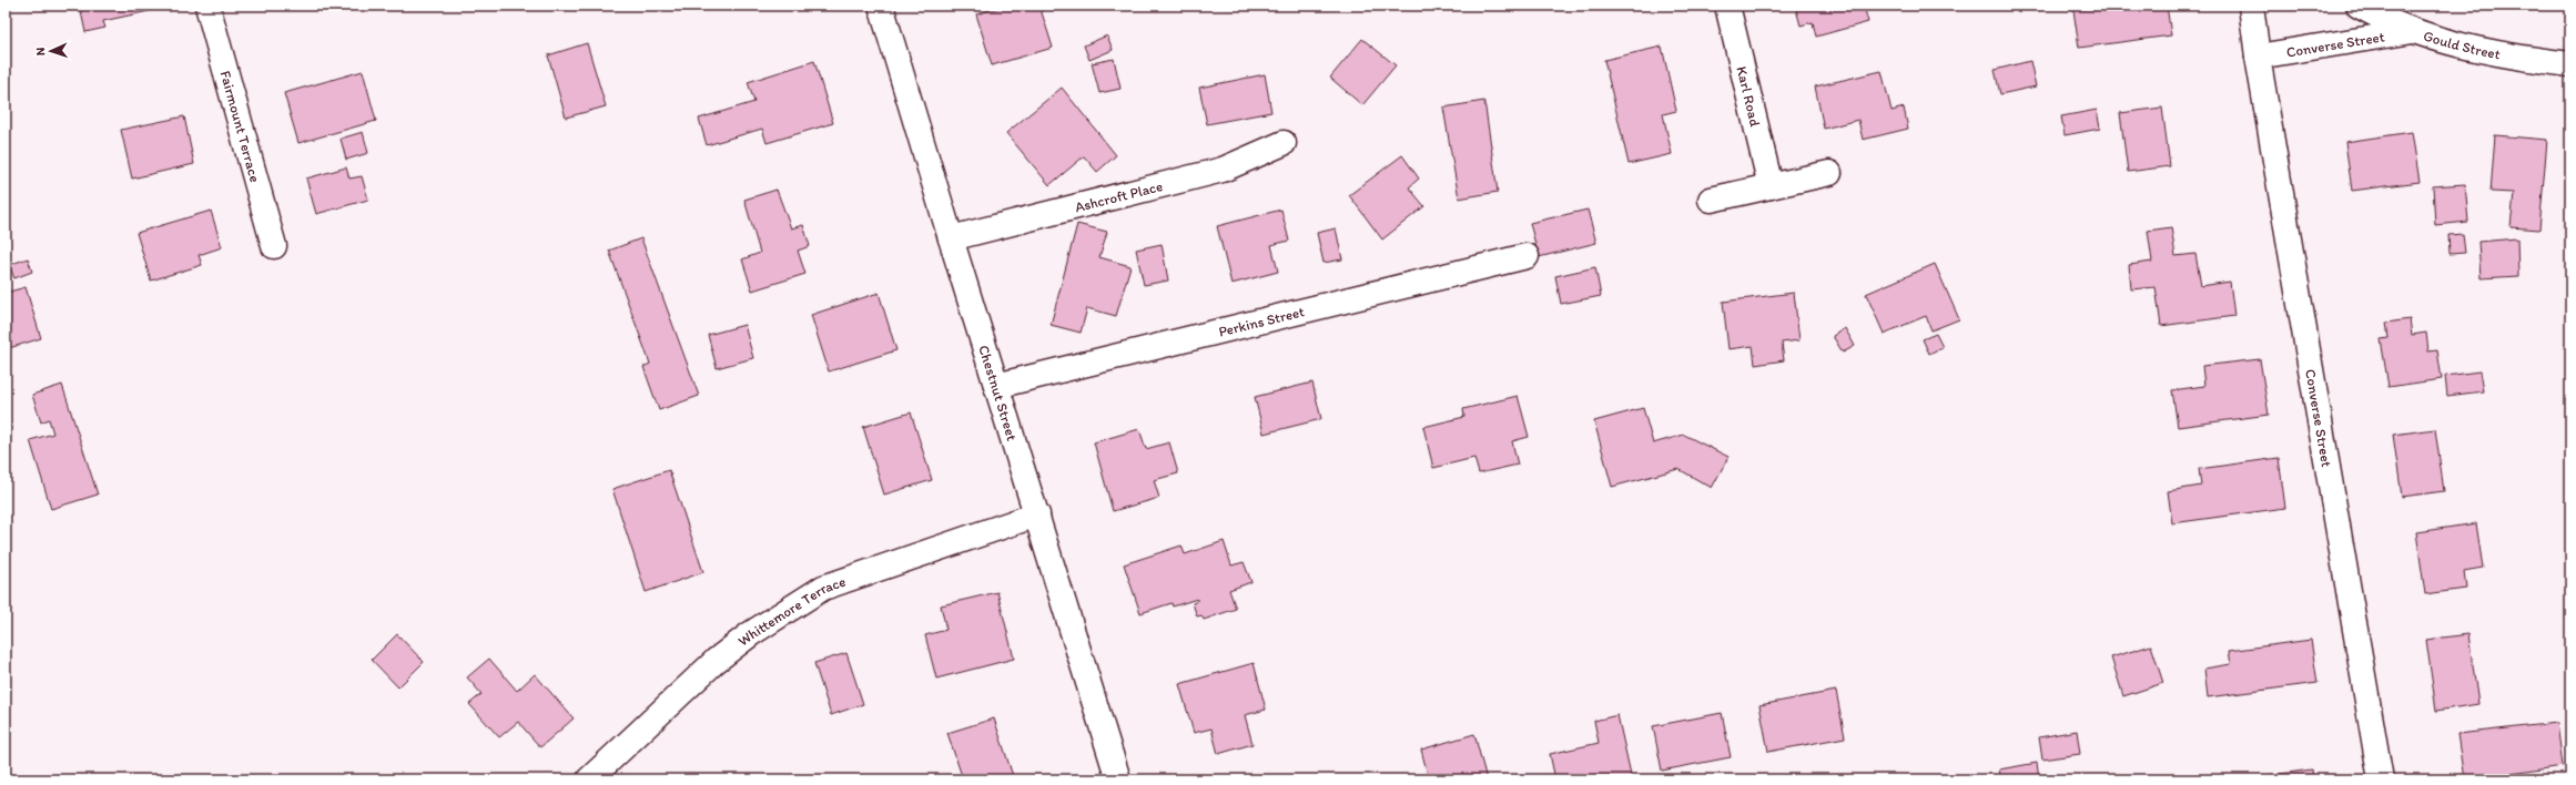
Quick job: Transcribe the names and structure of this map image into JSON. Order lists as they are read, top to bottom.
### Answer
{
  "streets": {
    "street": [
      "Converse Street",
      "Gould Street",
      "Karl Road",
      "Fairmount Terrace",
      "Ashcroft Place",
      "Perkins Street",
      "Chestnut Street",
      "Whittemore Terrace"
    ]
  },
  "crossings": [
    ["Converse Street", "Gould Street"],
    ["Ashcroft Place", "Chestnut Street"],
    ["Perkins Street", "Chestnut Street"],
    ["Chestnut Street", "Whittemore Terrace"]
  ],
  "north": "left"
}
